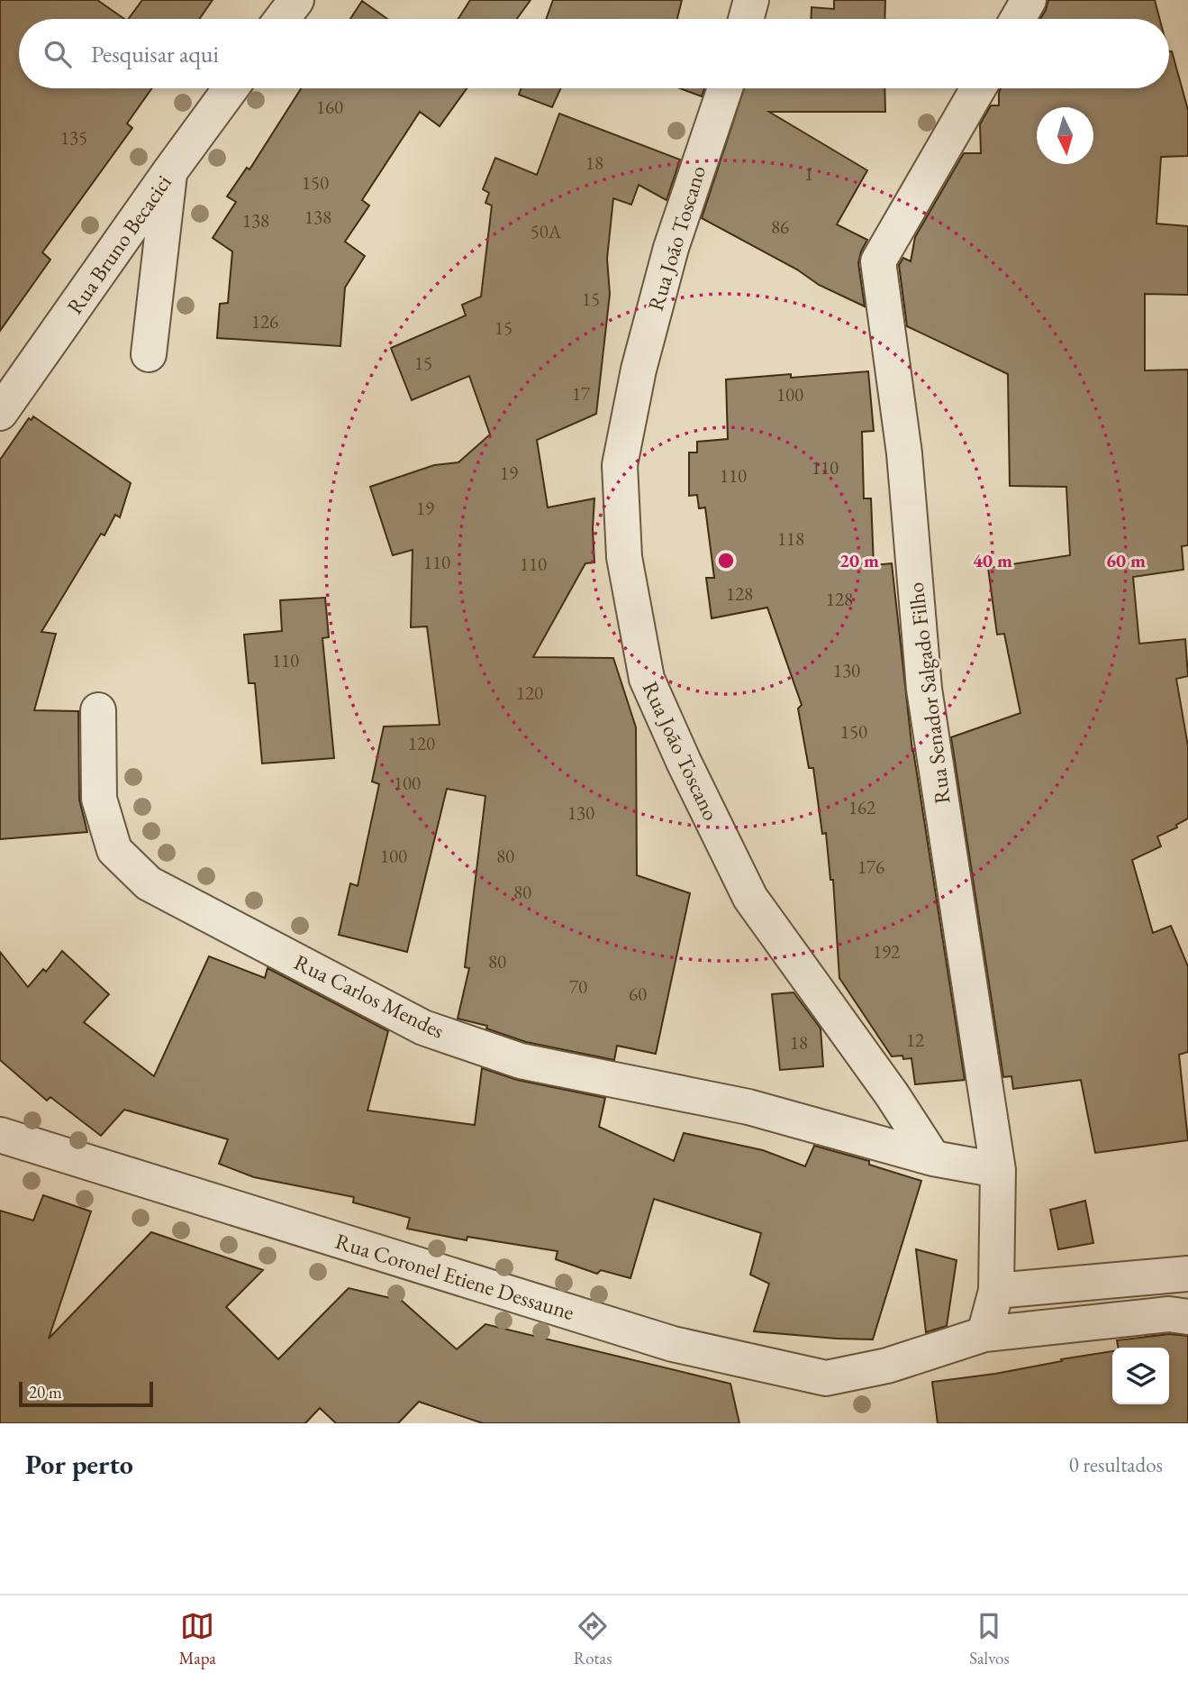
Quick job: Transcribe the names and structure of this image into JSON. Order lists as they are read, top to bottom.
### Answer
{
  "streets": {
    "street": [
      "Rua João Toscano",
      "Rua Bruno Becacici",
      "Rua Senador Salgado Filho",
      "Rua Carlos Mendes",
      "Rua Coronel Etiene Dessaune"
    ]
  },
  "crossings": [
    ["Rua João Toscano", "Rua Carlos Mendes"],
    ["Rua Senador Salgado Filho", "Rua Coronel Etiene Dessaune"]
  ],
  "house_numbers": [
    "160",
    "135",
    "18",
    "1",
    "150",
    "138",
    "138",
    "86",
    "50A",
    "15",
    "126",
    "15",
    "15",
    "17",
    "100",
    "110",
    "19",
    "110",
    "19",
    "118",
    "110",
    "110",
    "128",
    "128",
    "110",
    "130",
    "120",
    "150",
    "120",
    "100",
    "162",
    "130",
    "100",
    "80",
    "176",
    "80",
    "192",
    "80",
    "70",
    "60",
    "12",
    "18"
  ],
  "scale_bar": "20 m",
  "north": "bottom",
  "page": {
    "search": "Pesquisar aqui",
    "scale": "20 m",
    "heading": ["Por perto", "0 resultados"],
    "nav": ["Mapa", "Rotas", "Salvos"]
  },
  "rings": ["20 m", "40 m", "60 m"]
}
